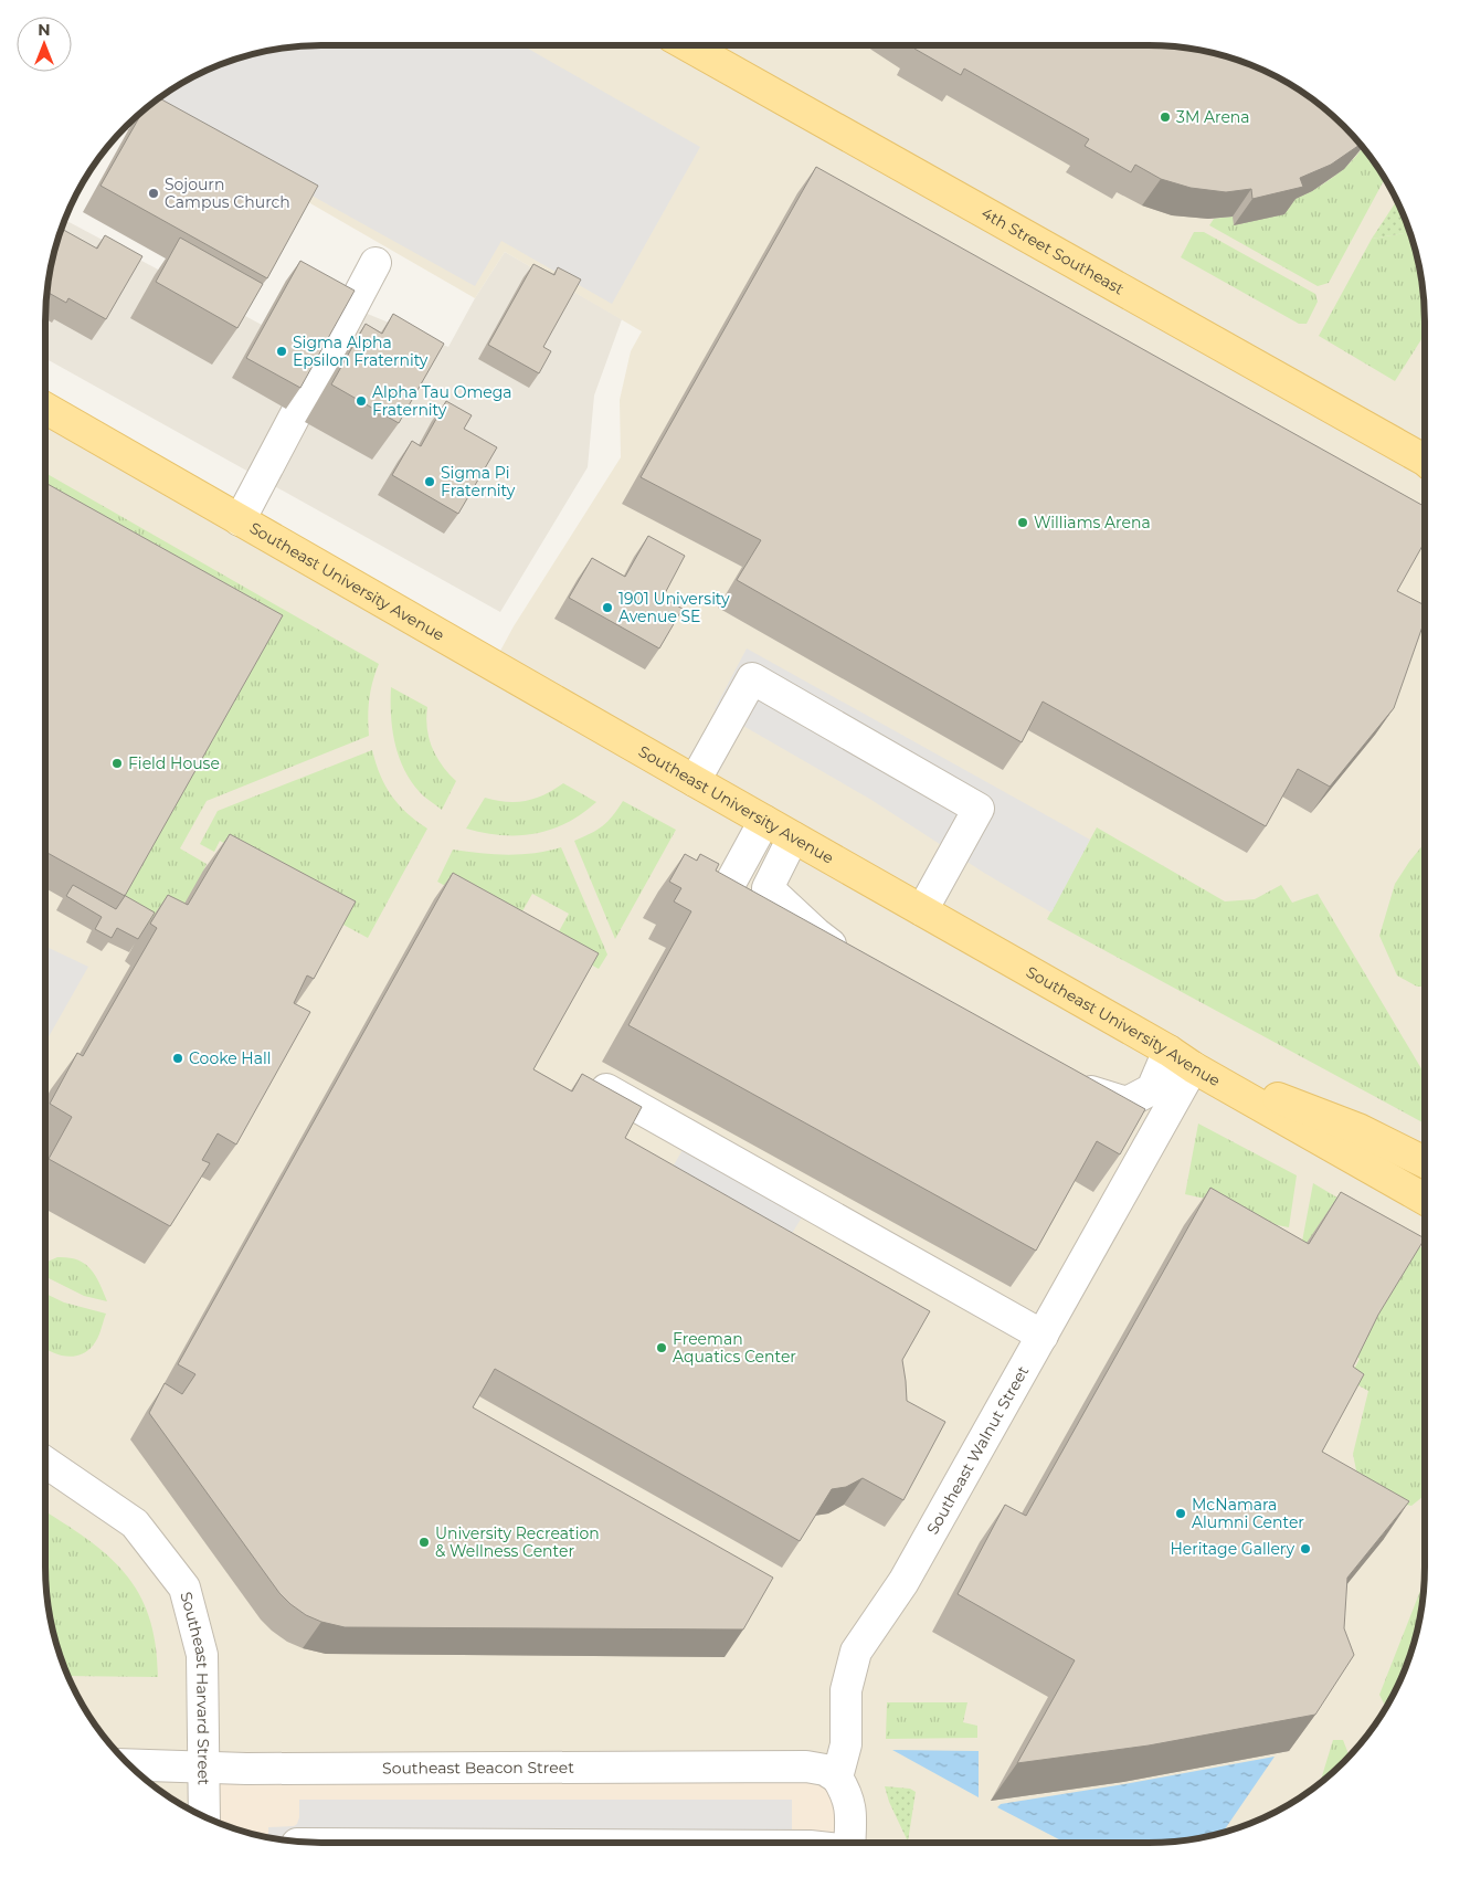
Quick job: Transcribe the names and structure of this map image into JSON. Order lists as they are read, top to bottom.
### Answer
{
  "streets": {
    "main road": ["4th Street Southeast", "Southeast University Avenue"],
    "street": ["Southeast Walnut Street", "Southeast Harvard Street", "Southeast Beacon Street"]
  },
  "crossings": [
    ["Southeast University Avenue", "Southeast Walnut Street"],
    ["Southeast Walnut Street", "Southeast Beacon Street"],
    ["Southeast Harvard Street", "Southeast Beacon Street"]
  ],
  "places": [
    "3M Arena",
    "Sojourn Campus Church",
    "Sigma Alpha Epsilon Fraternity",
    "Alpha Tau Omega Fraternity",
    "Sigma Pi Fraternity",
    "Williams Arena",
    "1901 University Avenue SE",
    "Field House",
    "Cooke Hall",
    "Freeman Aquatics Center",
    "McNamara Alumni Center",
    "University Recreation & Wellness Center",
    "Heritage Gallery"
  ],
  "north": "top"
}
